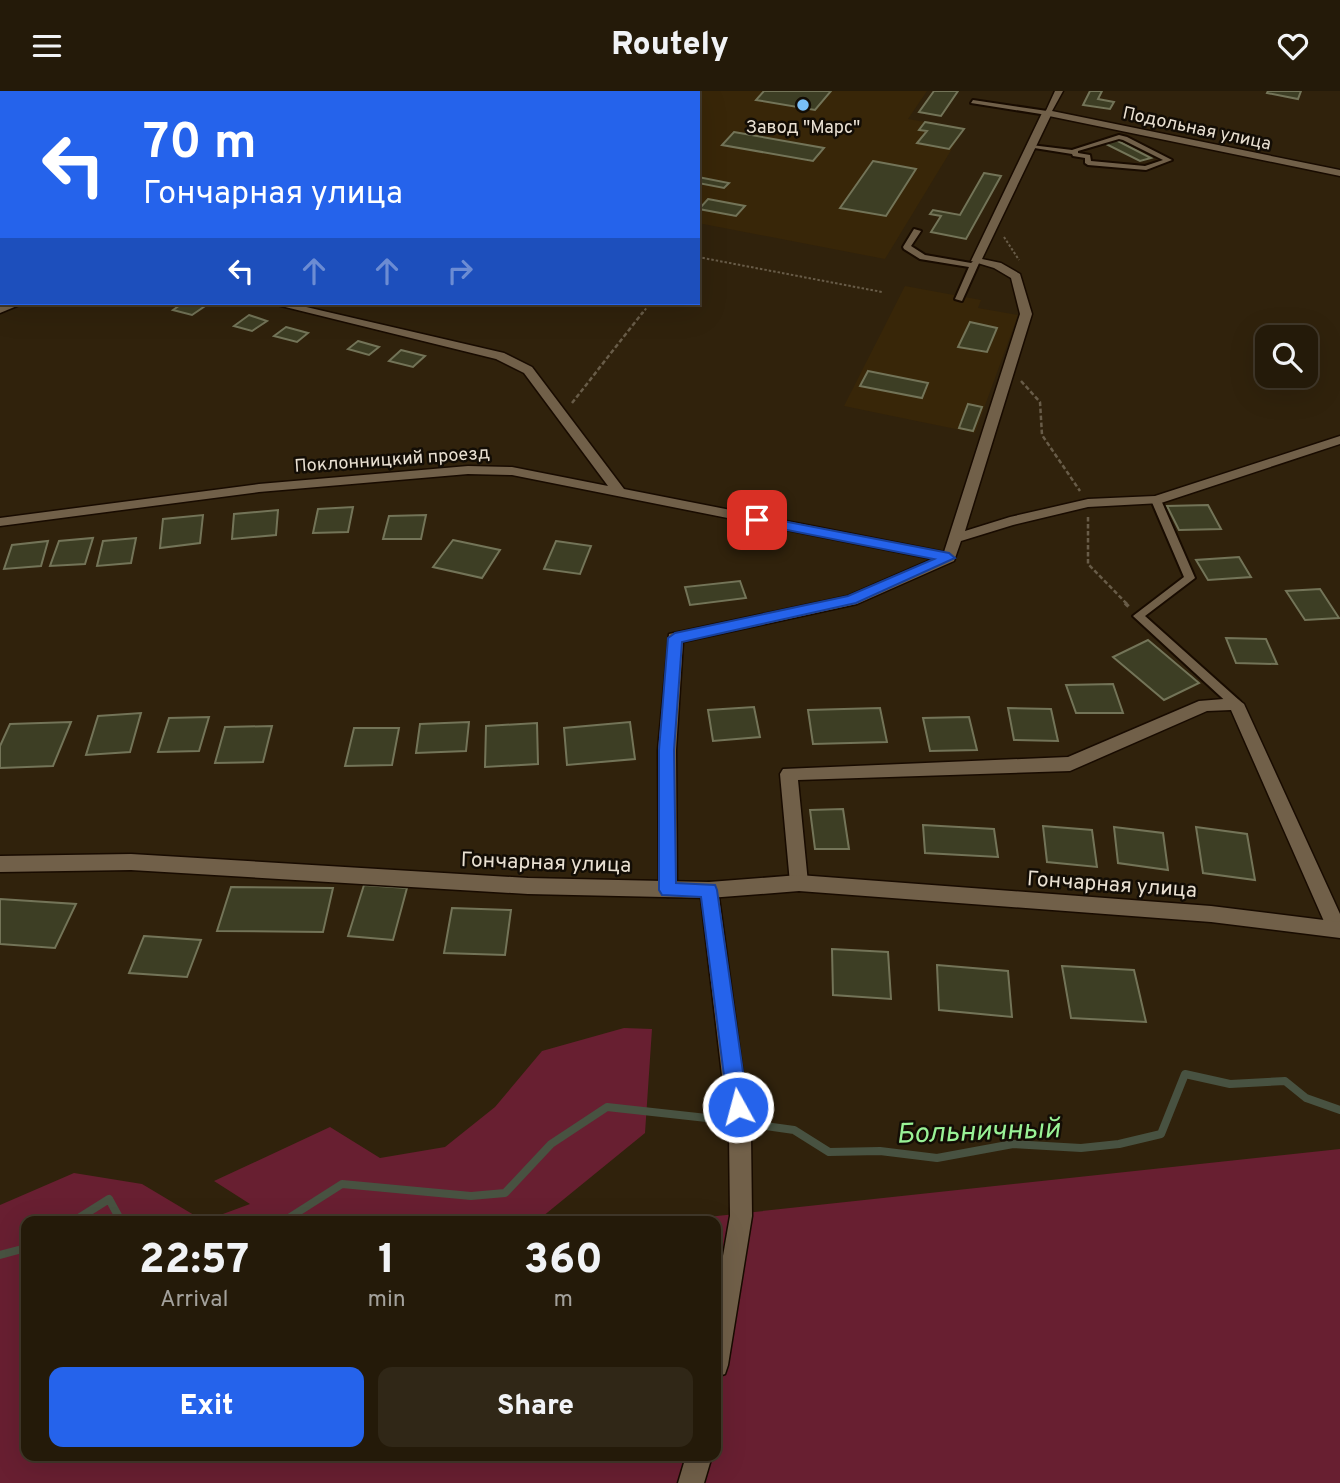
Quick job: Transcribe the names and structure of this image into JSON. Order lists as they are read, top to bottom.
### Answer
{
  "streets": {
    "street": ["Подольная улица", "Поклонницкий проезд", "Гончарная улица"]
  },
  "water": ["Больничный"],
  "places": ["Завод \"Марс\""],
  "page": {
    "header": "Routely",
    "turn": ["70 m", "Гончарная улица"],
    "eta": [
      "22:57",
      "Arrival",
      "1",
      "min",
      "360",
      "m"
    ],
    "buttons": ["Exit", "Share"]
  }
}
